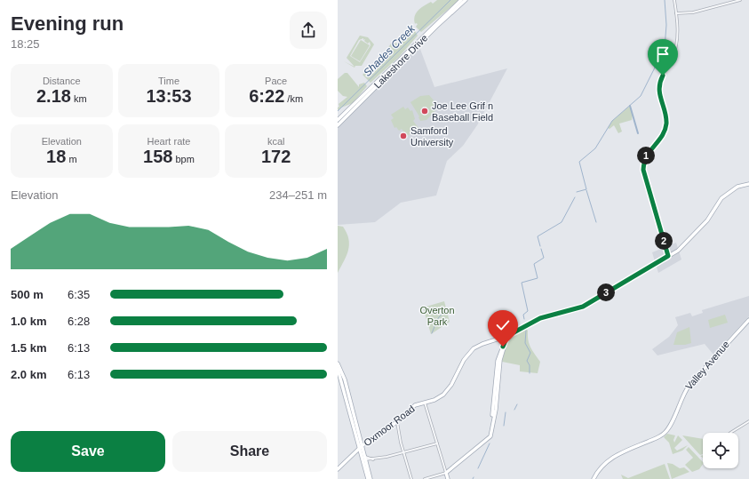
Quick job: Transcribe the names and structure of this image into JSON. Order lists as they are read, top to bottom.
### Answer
{
  "streets": {
    "main road": ["Lakeshore Drive", "Valley Avenue", "Oxmoor Road"]
  },
  "water": ["Shades Creek"],
  "parks": ["Overton Park"],
  "places": ["Joe Lee Grif n Baseball Field", "Samford University"],
  "page": {
    "heading": ["Evening run", "18:25"],
    "stats": [
      ["Distance", "2.18 km"],
      ["Time", "13:53"],
      ["Pace", "6:22 /km"],
      ["Elevation", "18 m"],
      ["Heart rate", "158 bpm"],
      ["kcal", "172"]
    ],
    "pins": ["1", "2", "3"],
    "chart": ["Elevation", "234–251 m"],
    "list": [
      {
        "name": "500 m",
        "note": "6:35"
      },
      {
        "name": "1.0 km",
        "note": "6:28"
      },
      {
        "name": "1.5 km",
        "note": "6:13"
      },
      {
        "name": "2.0 km",
        "note": "6:13"
      }
    ],
    "buttons": ["Save", "Share"]
  }
}
